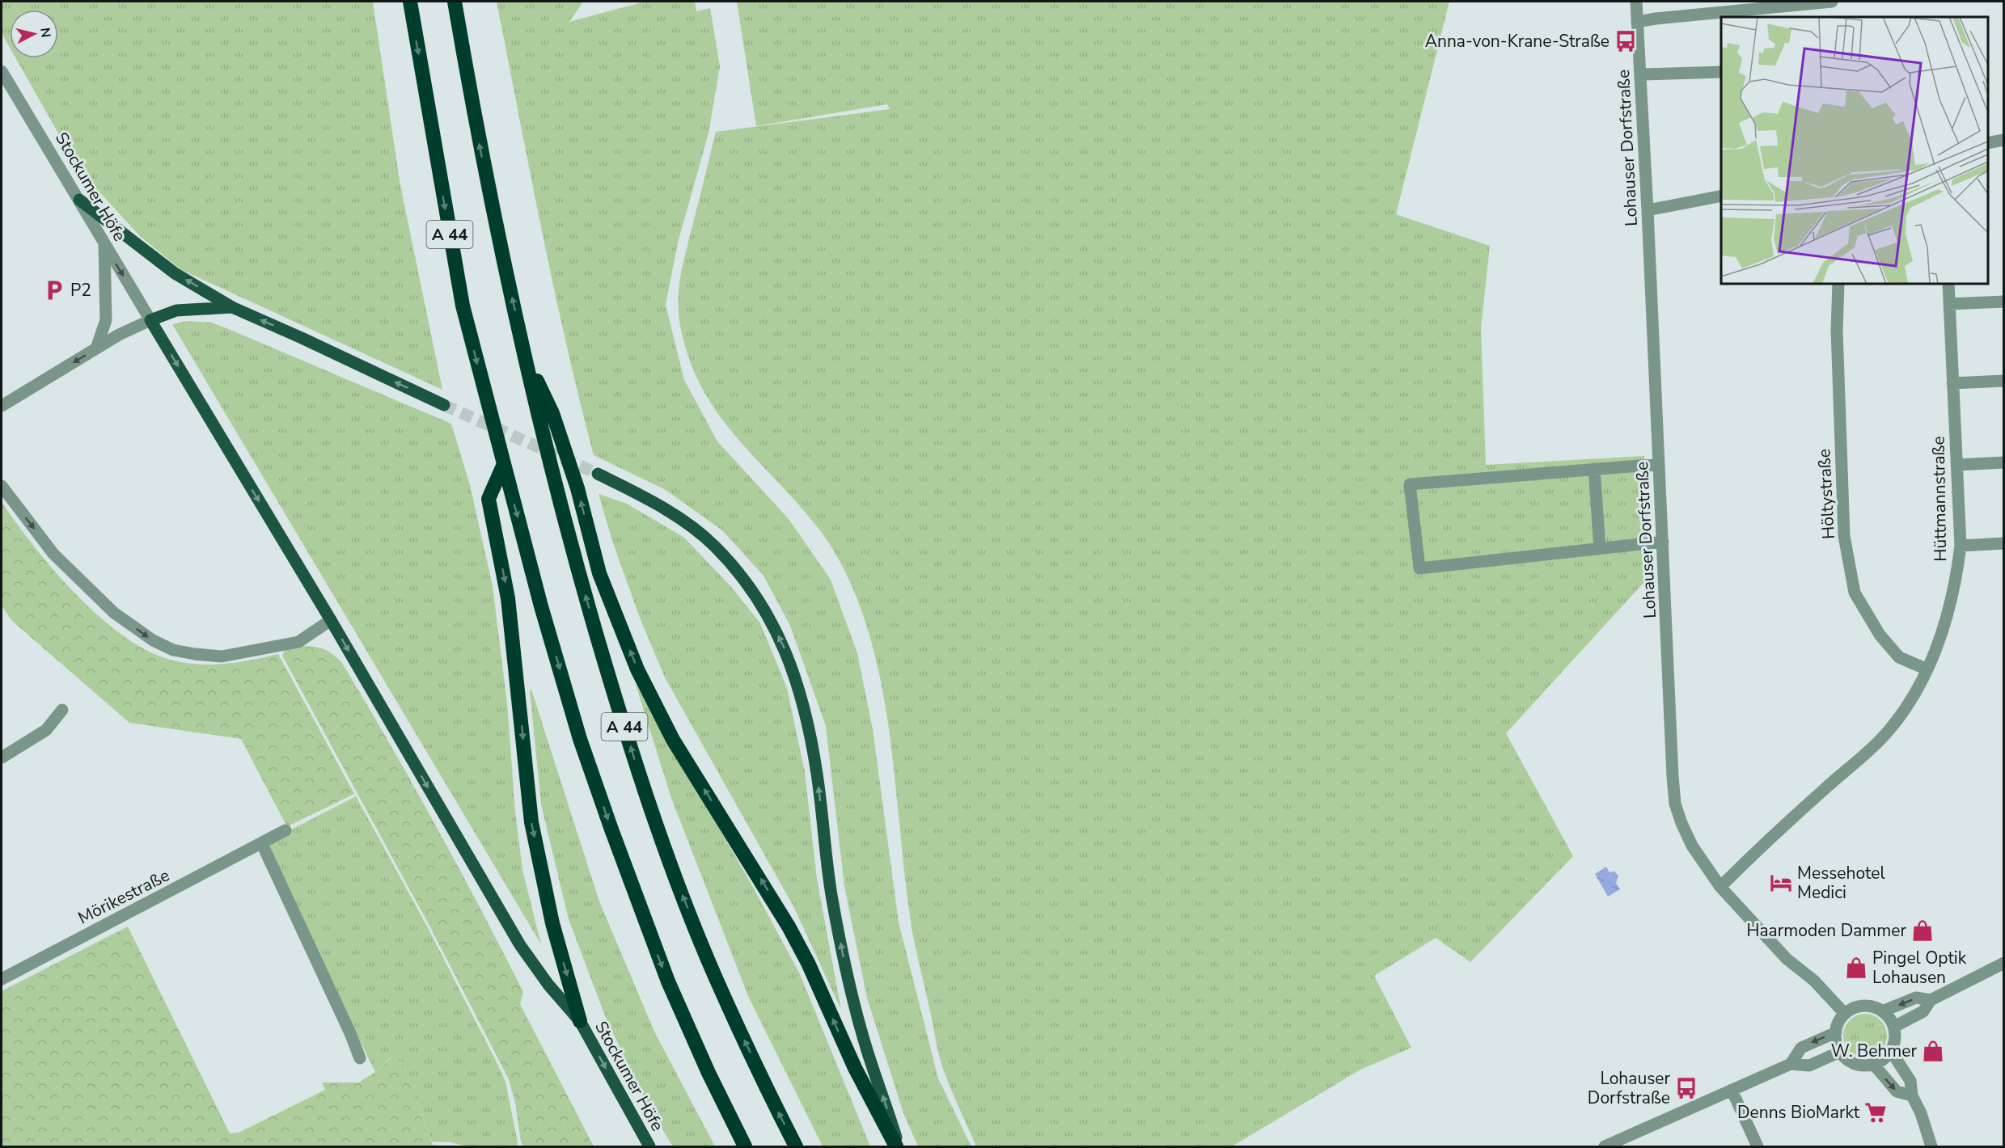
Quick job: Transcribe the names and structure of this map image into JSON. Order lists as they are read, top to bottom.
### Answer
{
  "streets": {
    "highway": ["A 44"],
    "main road": ["Stockumer Höfe"],
    "street": [
      "Lohauser Dorfstraße",
      "Höltystraße",
      "Hüttmannstraße",
      "Mörikestraße"
    ]
  },
  "crossings": [
    ["Lohauser Dorfstraße", "Hüttmannstraße"],
    ["Höltystraße", "Hüttmannstraße"]
  ],
  "one_way": ["Stockumer Höfe"],
  "places": {
    "bus stop": ["Anna-von-Krane-Straße", "Lohauser Dorfstraße"],
    "parking": ["P2"],
    "hotel": ["Messehotel Medici"],
    "shop": ["Haarmoden Dammer", "Pingel Optik Lohausen", "W. Behmer"],
    "supermarket": ["Denns BioMarkt"]
  },
  "north": "right"
}
